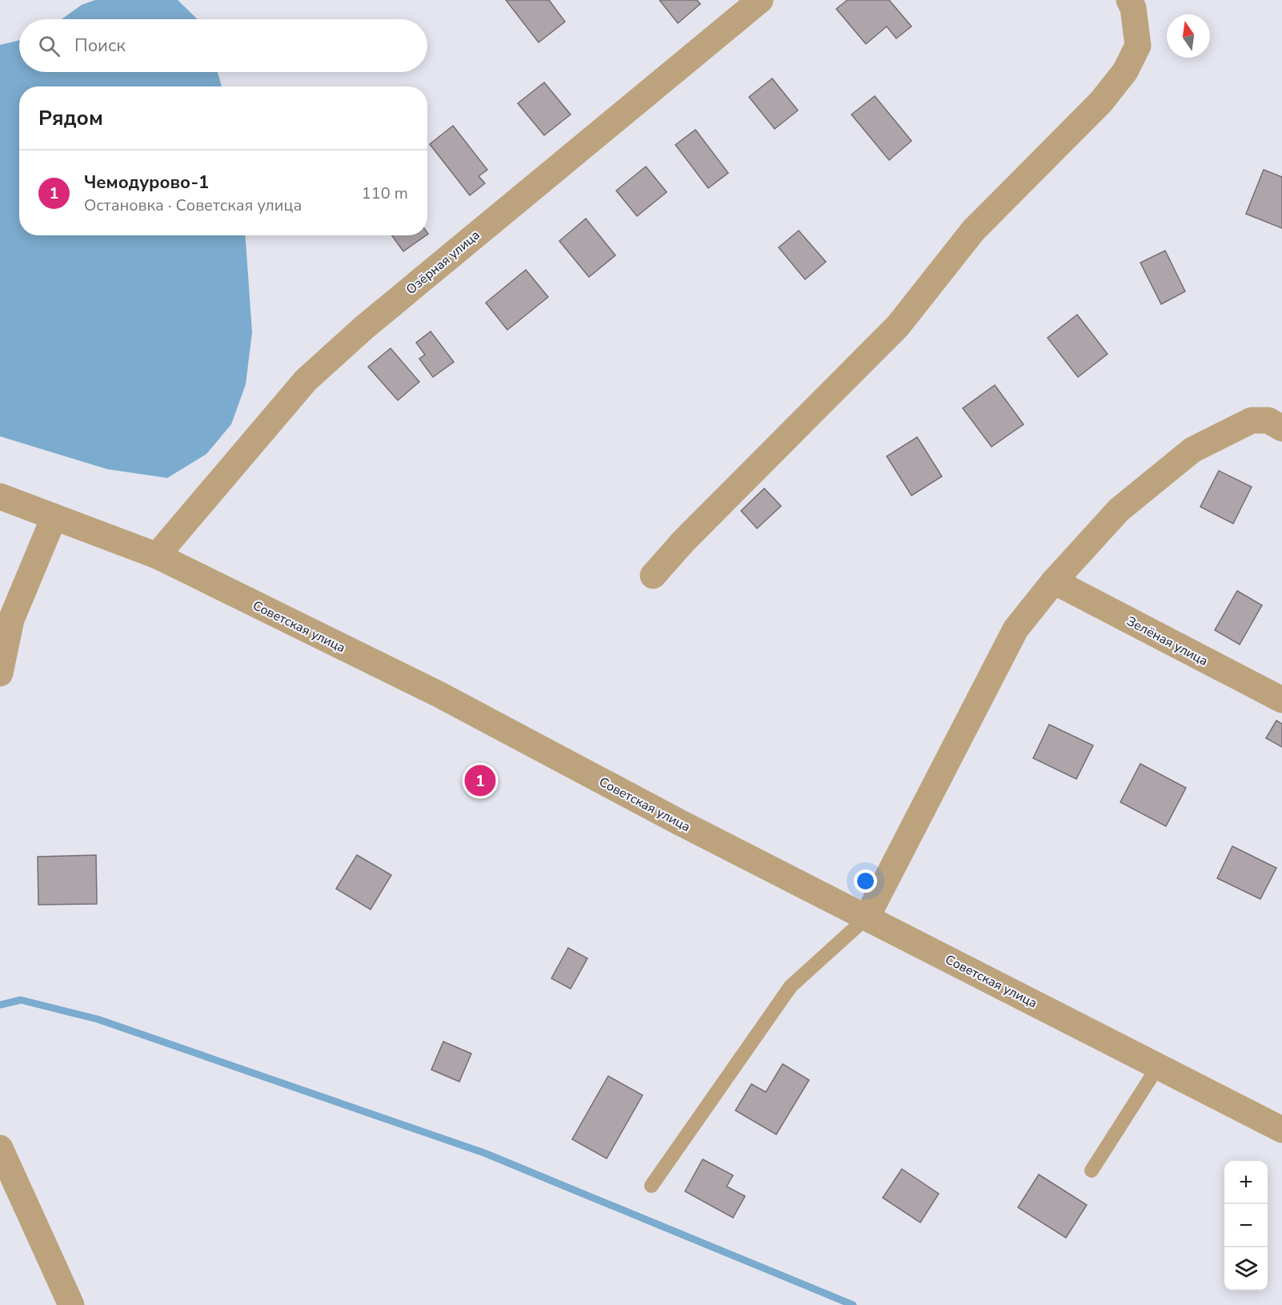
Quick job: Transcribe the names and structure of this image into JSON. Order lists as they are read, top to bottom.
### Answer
{
  "streets": {
    "street": ["Озёрная улица", "Советская улица", "Зелёная улица"]
  },
  "crossings": [
    ["Озёрная улица", "Советская улица"]
  ],
  "north": "top",
  "page": {
    "search": "Поиск",
    "heading": "Рядом",
    "list": [
      {
        "mark": "1",
        "name": "Чемодурово-1",
        "note": "Остановка · Советская улица",
        "value": "110 m"
      }
    ],
    "pins": "1",
    "map_buttons": ["+", "−"]
  }
}
